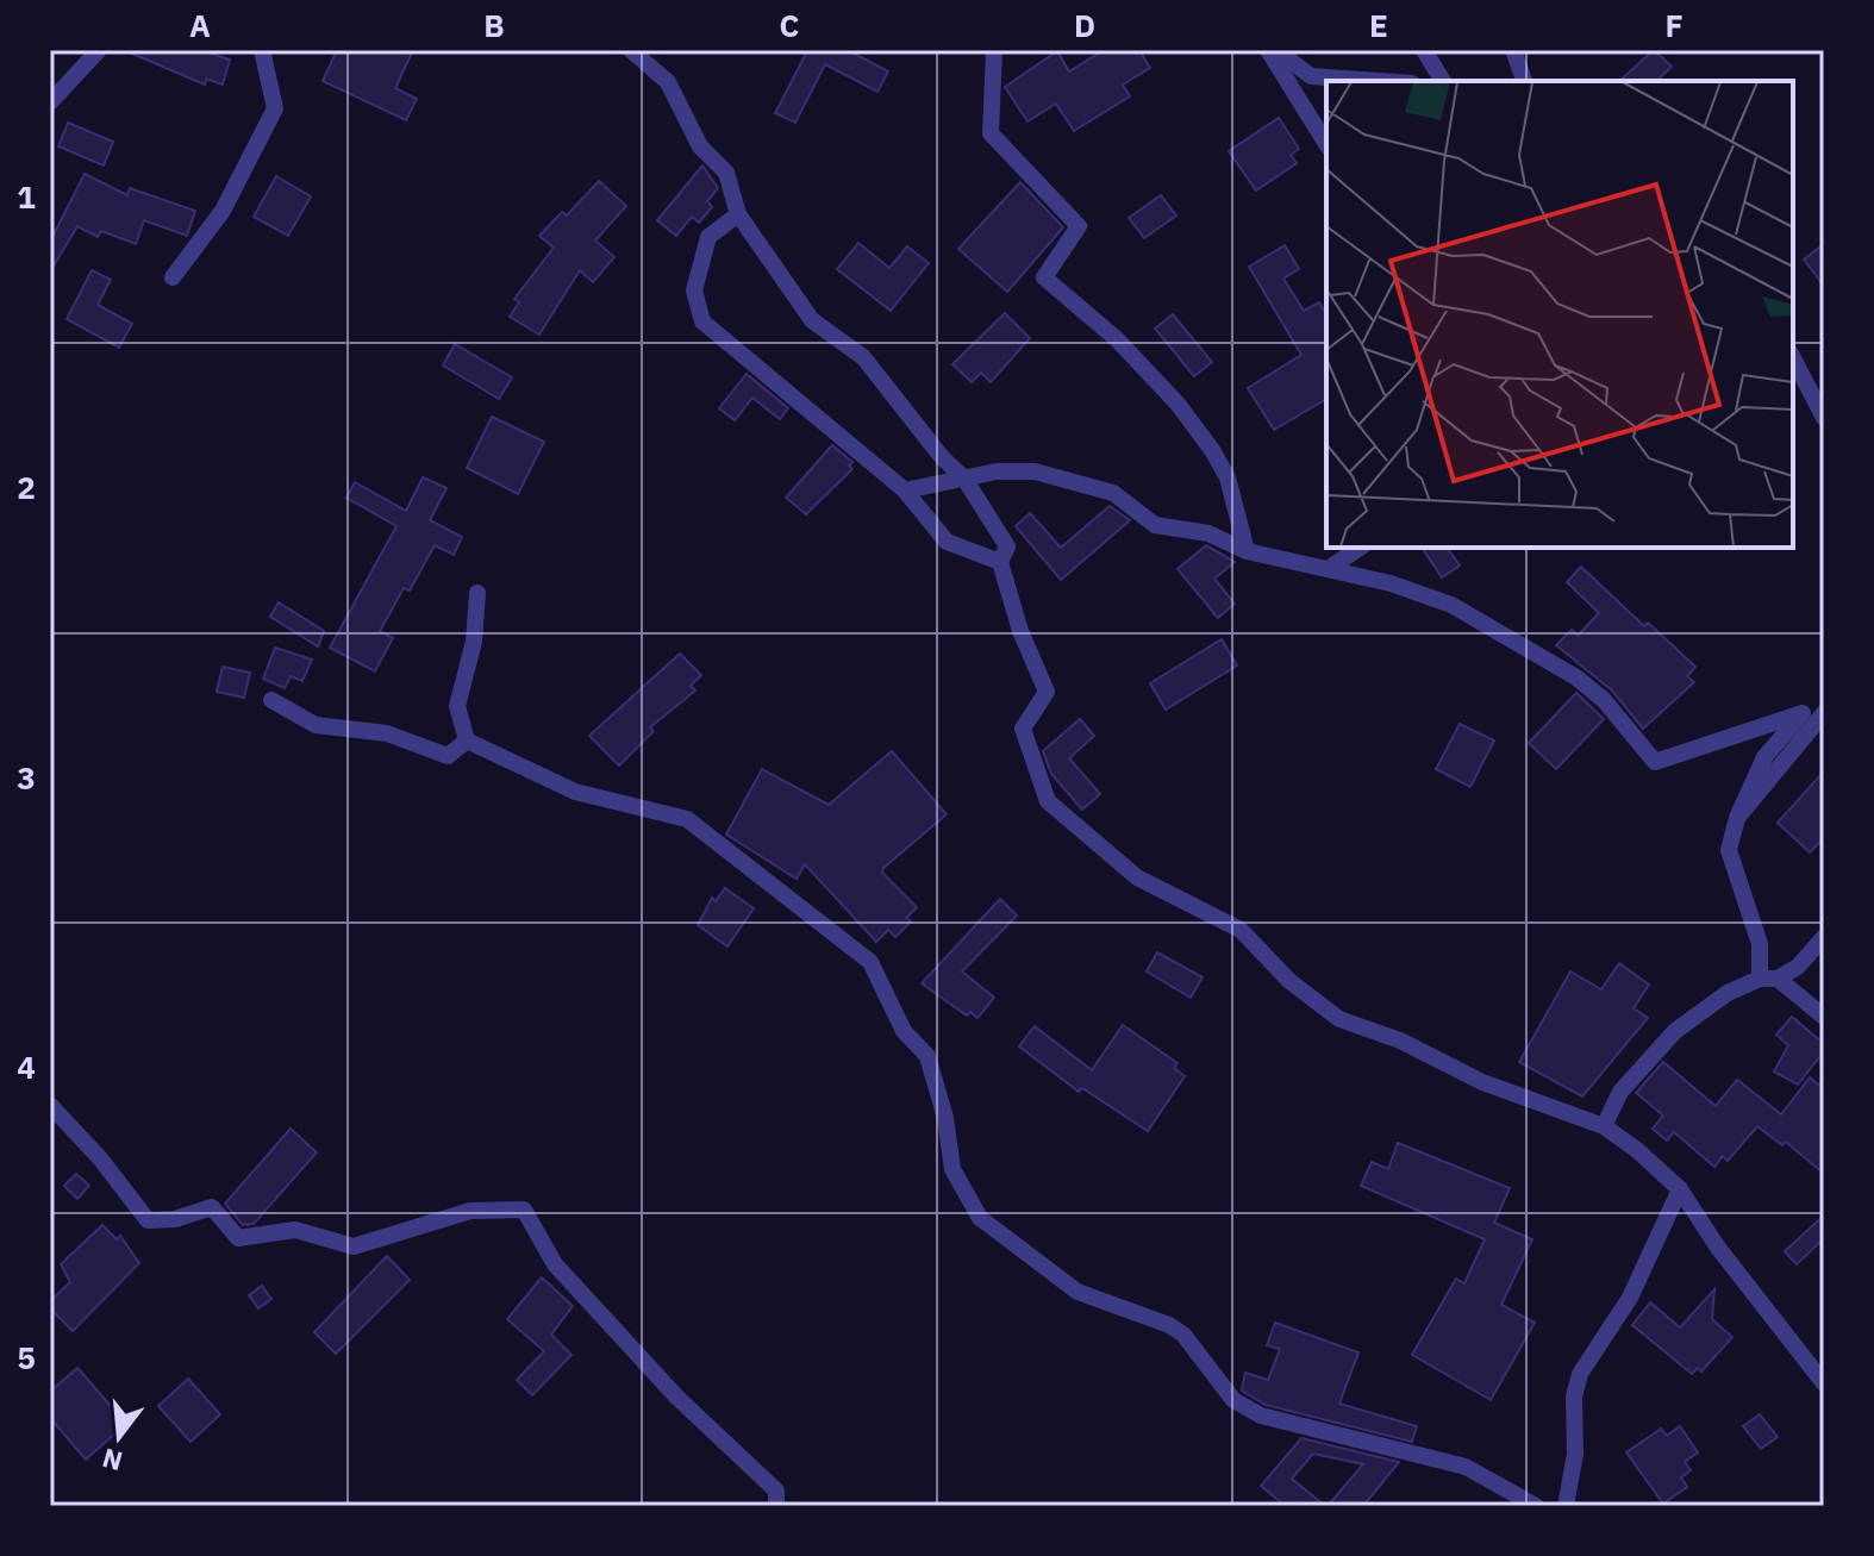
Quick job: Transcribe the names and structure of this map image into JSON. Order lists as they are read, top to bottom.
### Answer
{
  "north": "bottom",
  "grid": {
    "columns": [
      "A",
      "B",
      "C",
      "D",
      "E",
      "F"
    ],
    "rows": [
      "1",
      "2",
      "3",
      "4",
      "5"
    ]
  }
}
